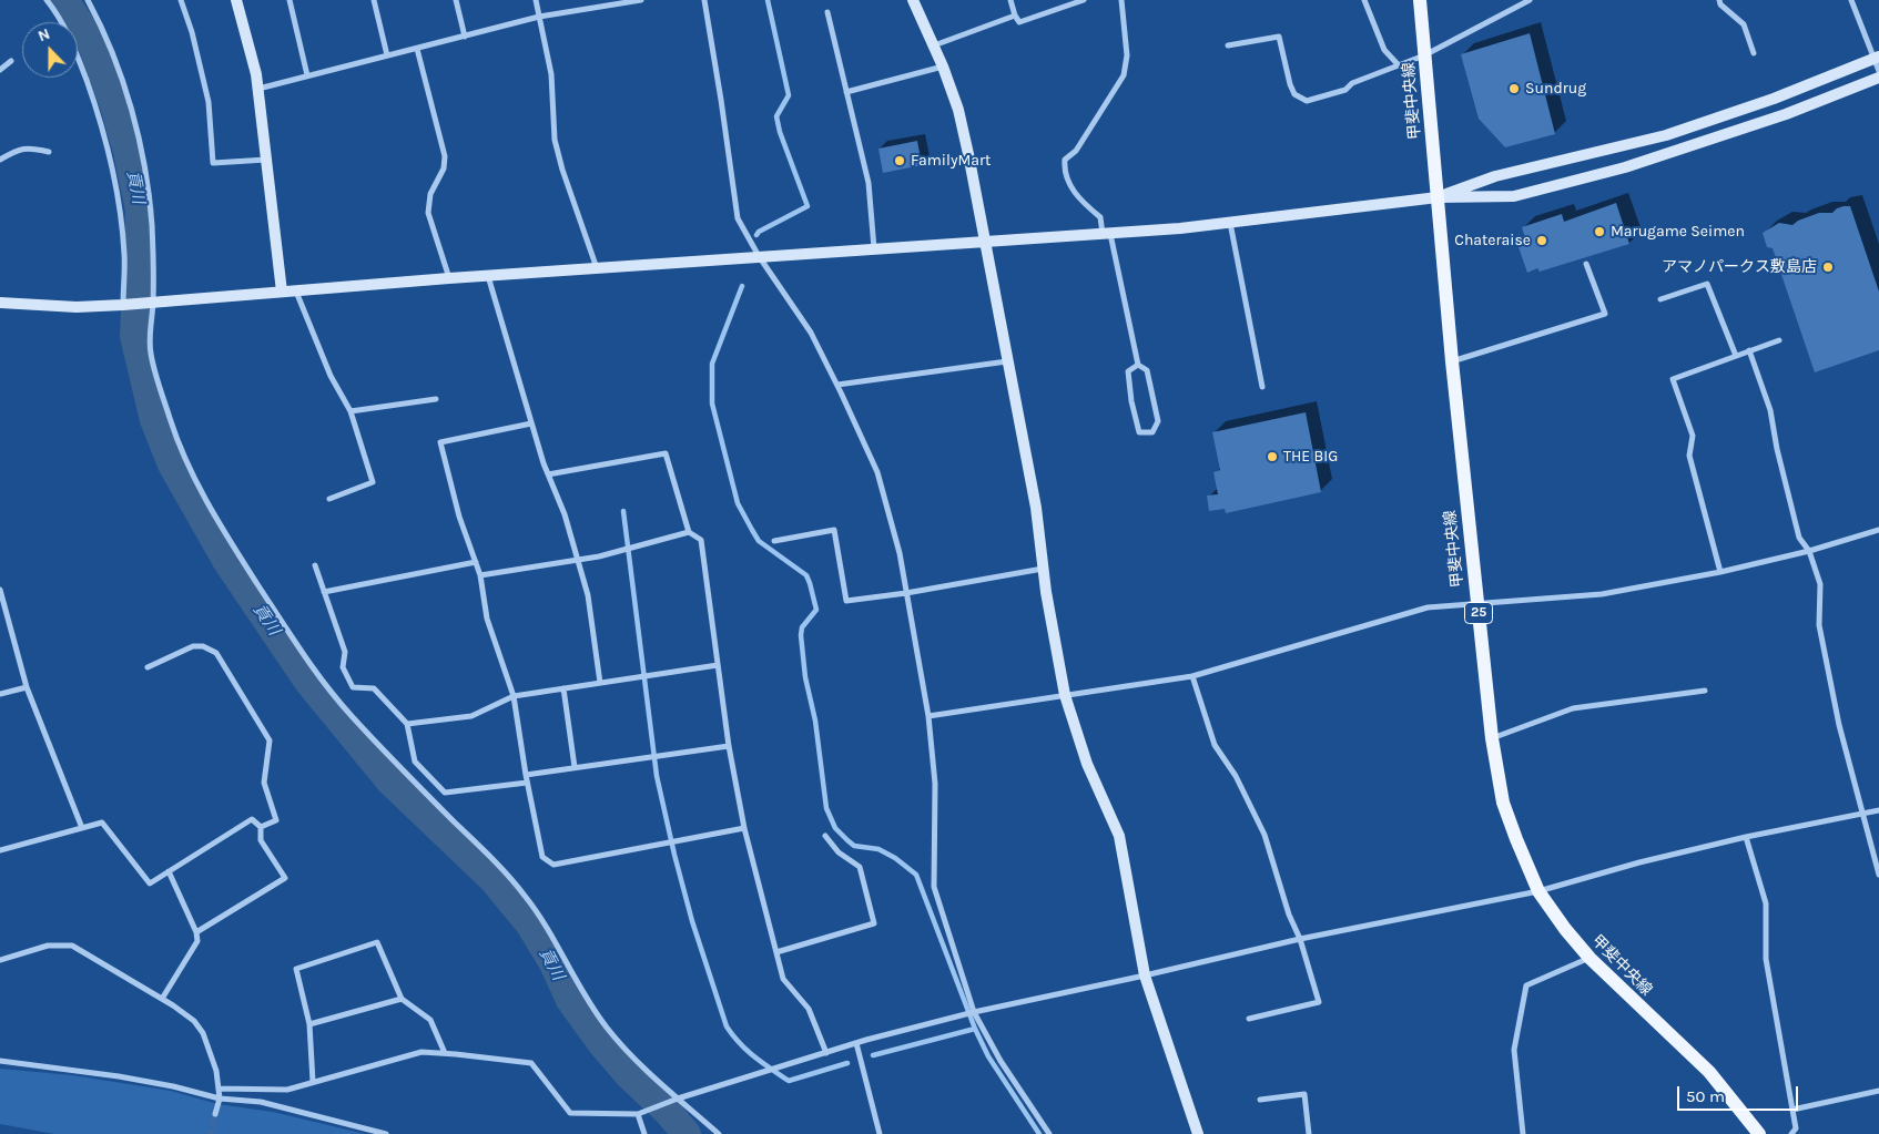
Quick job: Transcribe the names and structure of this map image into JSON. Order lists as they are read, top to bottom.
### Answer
{
  "streets": {
    "main road": ["甲斐中央線", "25"]
  },
  "water": ["貢川"],
  "places": [
    "Sundrug",
    "FamilyMart",
    "Marugame Seimen",
    "Chateraise",
    "アマノパークス敷島店",
    "THE BIG"
  ],
  "scale_bar": "50 m",
  "north": "top"
}
